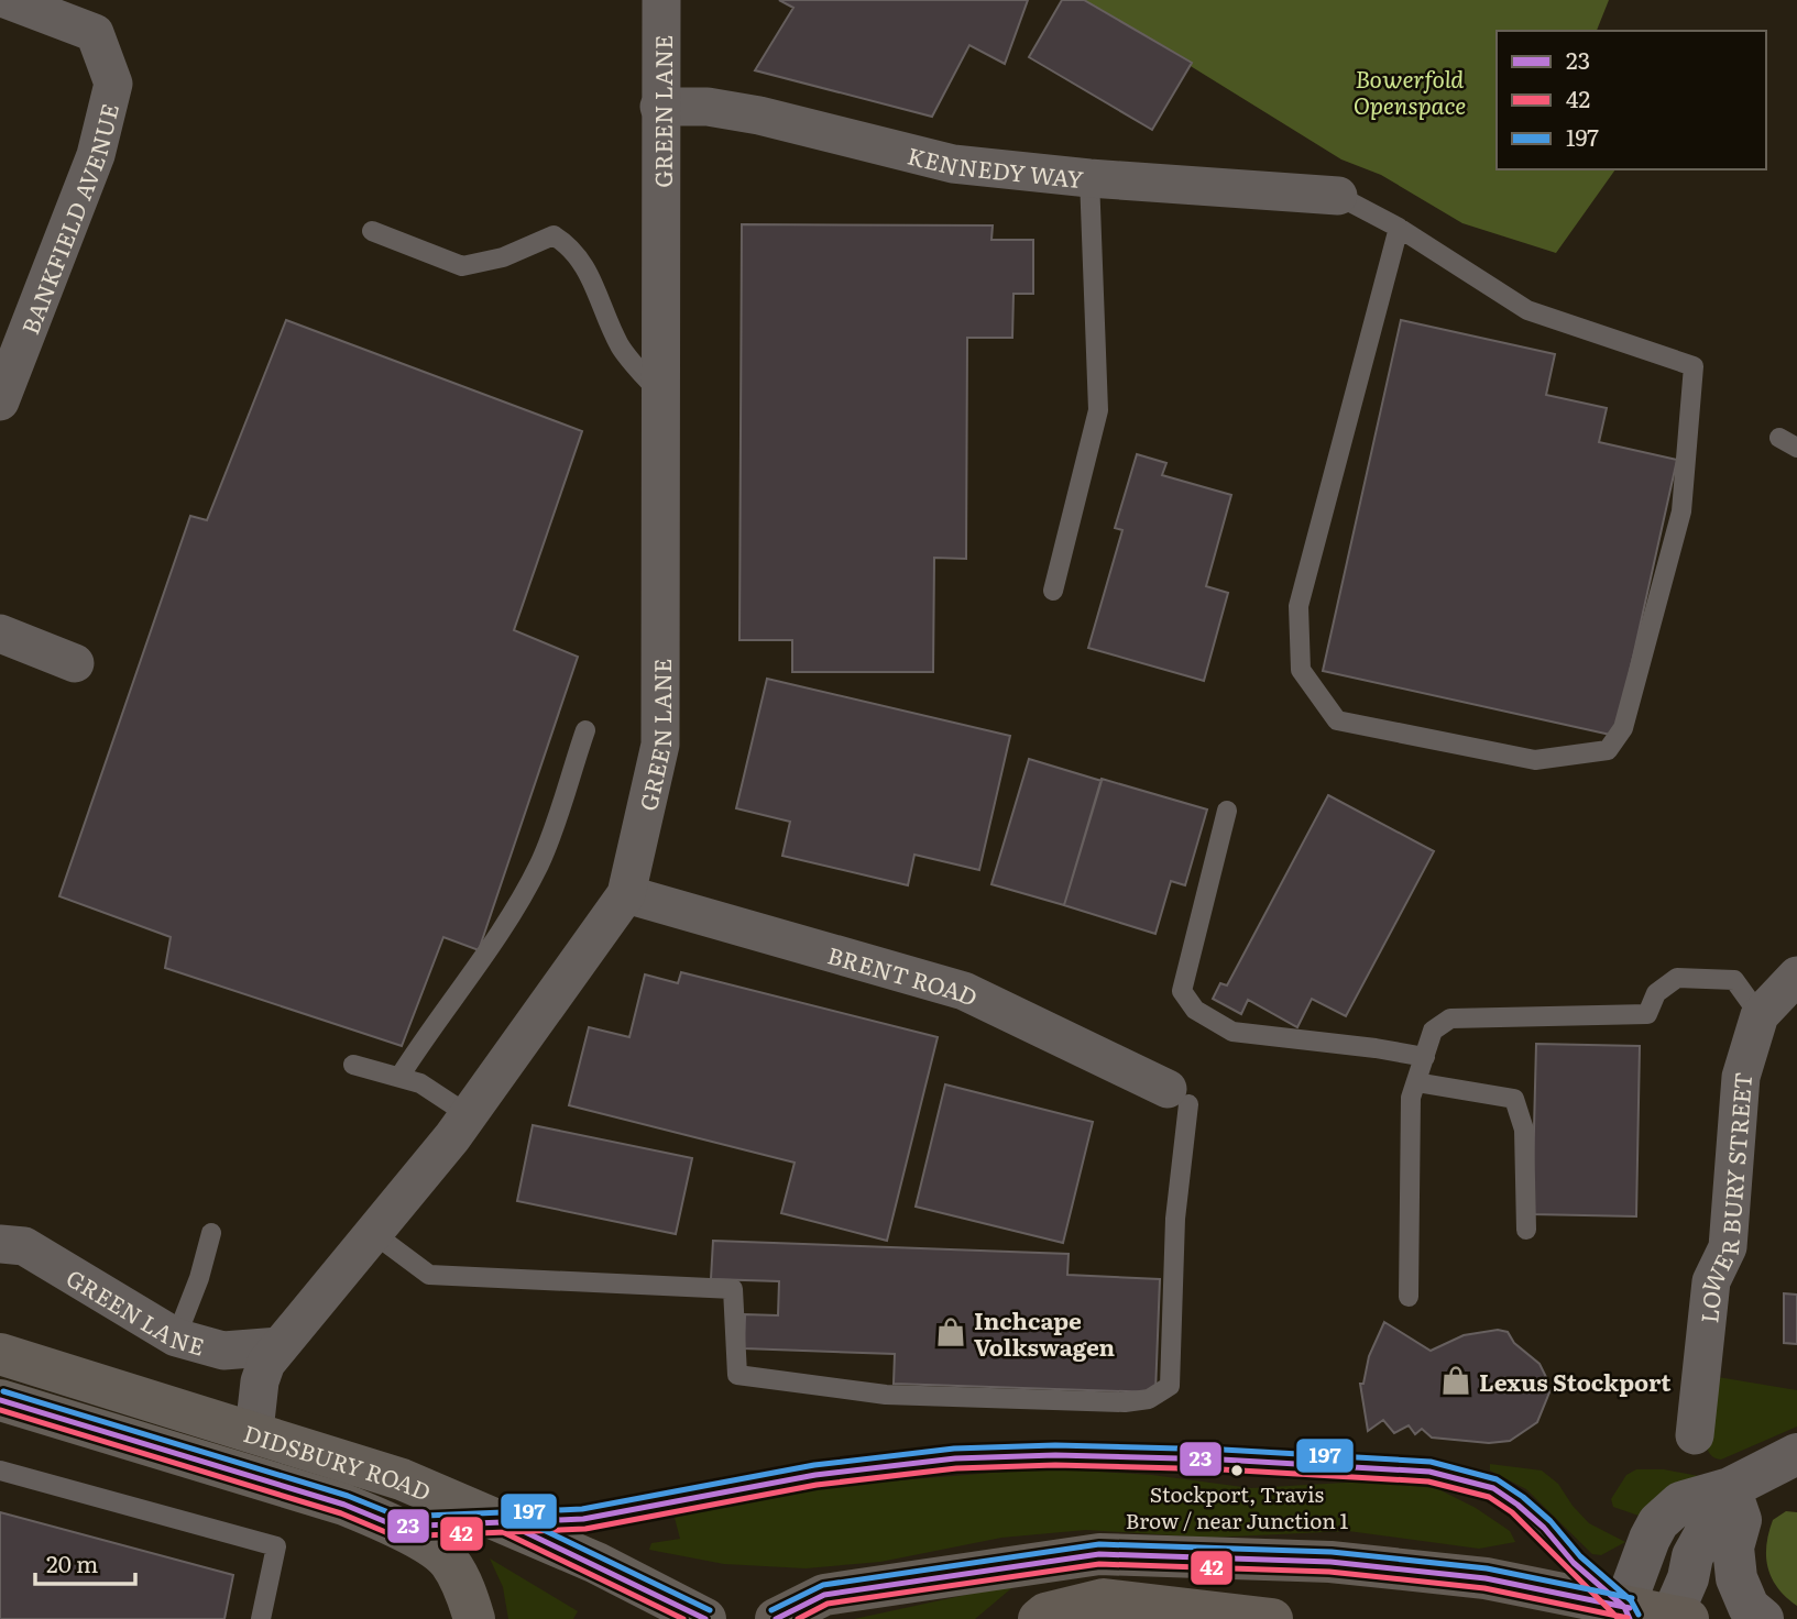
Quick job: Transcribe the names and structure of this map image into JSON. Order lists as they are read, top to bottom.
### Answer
{
  "streets": {
    "main road": ["DIDSBURY ROAD"],
    "street": [
      "GREEN LANE",
      "KENNEDY WAY",
      "BANKFIELD AVENUE",
      "BRENT ROAD",
      "LOWER BURY STREET"
    ]
  },
  "crossings": [
    ["GREEN LANE", "KENNEDY WAY"],
    ["GREEN LANE", "BRENT ROAD"],
    ["GREEN LANE", "DIDSBURY ROAD"]
  ],
  "parks": ["Bowerfold Openspace"],
  "places": {
    "shop": ["Inchcape Volkswagen", "Lexus Stockport"],
    "other": ["Stockport, Travis Brow / near Junction 1"]
  },
  "lines": ["transit line 197", "transit line 23", "transit line 42"],
  "legend": ["23", "42", "197"],
  "scale_bar": "20 m"
}
